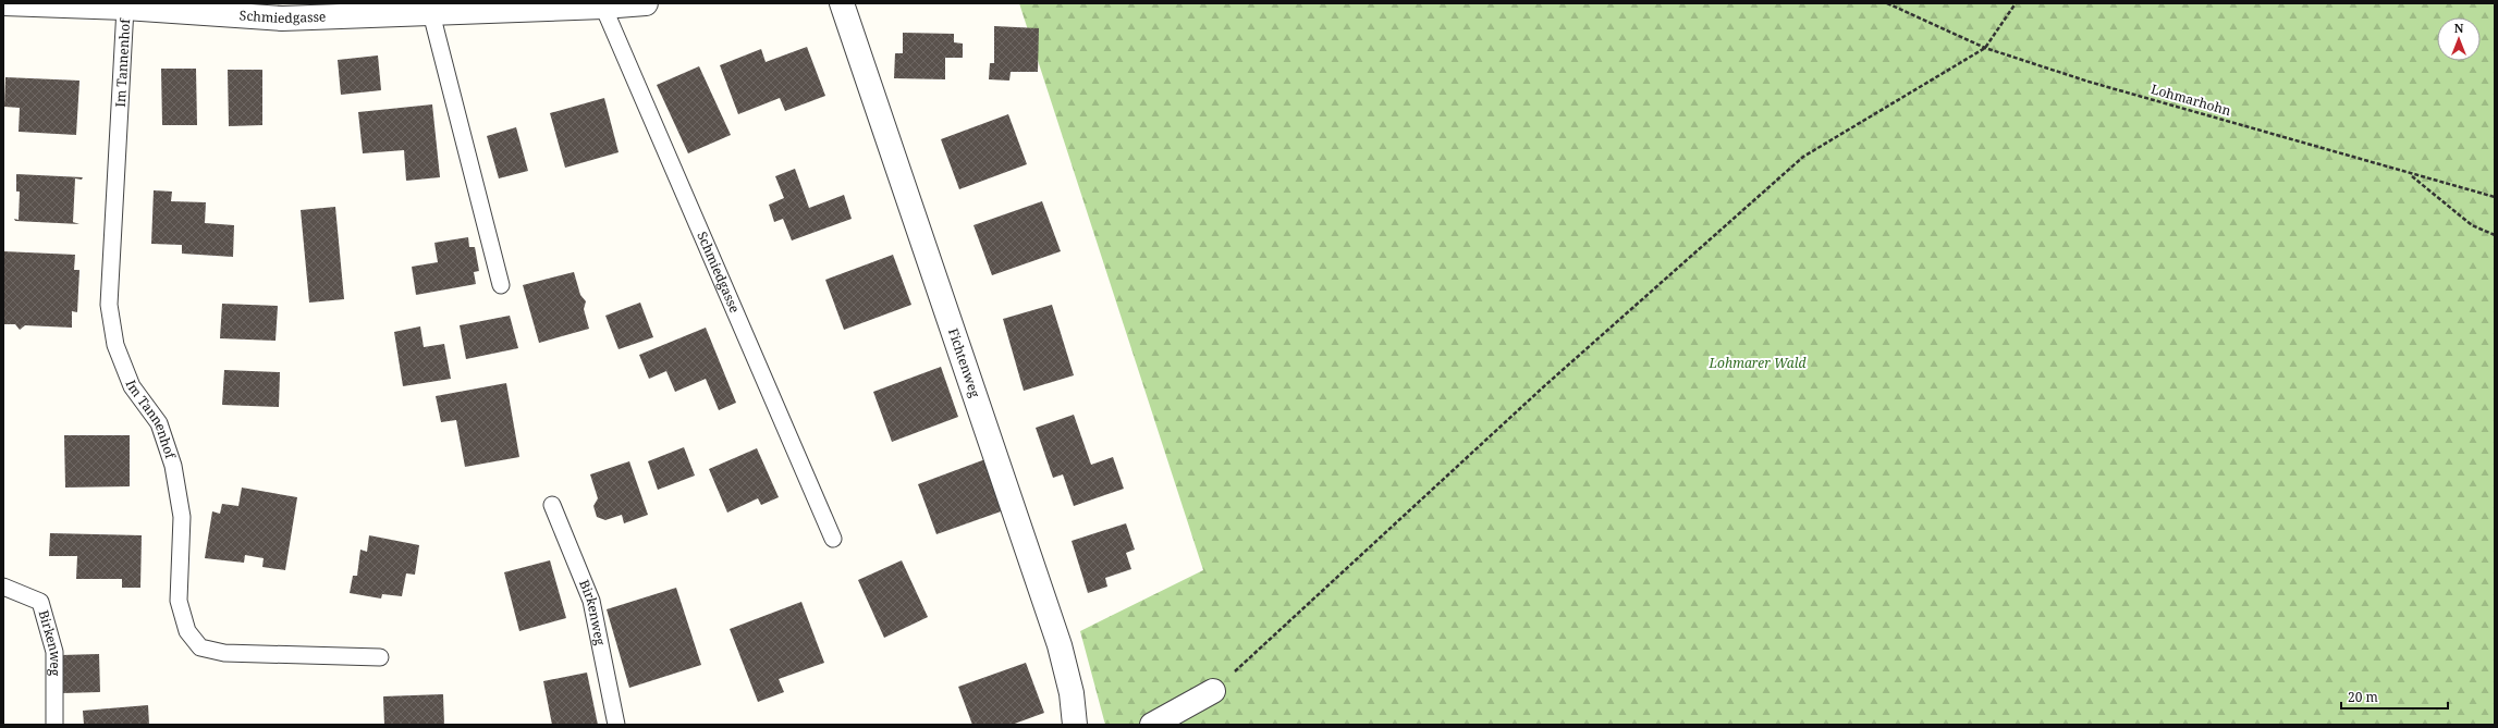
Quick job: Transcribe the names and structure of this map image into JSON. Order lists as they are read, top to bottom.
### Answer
{
  "streets": {
    "street": ["Schmiedgasse", "Fichtenweg"],
    "lane": ["Im Tannenhof", "Birkenweg"],
    "path": ["Lohmarhohn"]
  },
  "crossings": [
    ["Schmiedgasse", "Im Tannenhof"]
  ],
  "parks": ["Lohmarer Wald"],
  "scale_bar": "20 m",
  "north": "top"
}
